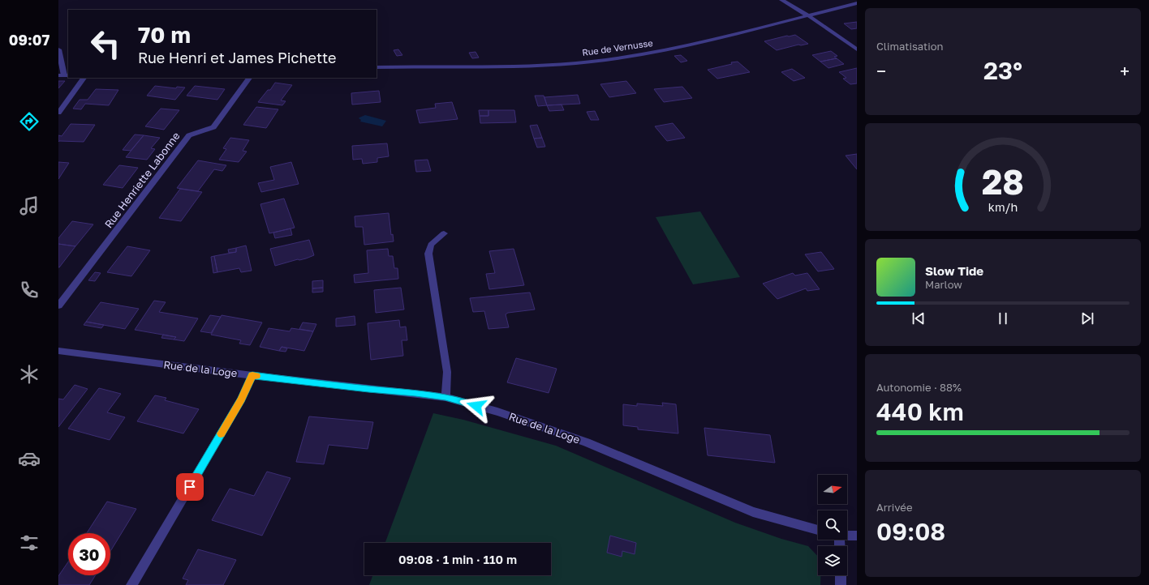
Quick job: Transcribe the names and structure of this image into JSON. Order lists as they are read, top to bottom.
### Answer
{
  "streets": {
    "street": ["Rue de Vernusse", "Rue Henriette Labonne", "Rue de la Loge"]
  },
  "north": "right",
  "page": {
    "tabs": "09:07",
    "tile": [
      "Climatisation",
      ["Autonomie · 88%", "440 km"],
      ["Arrivée", "09:08"]
    ],
    "turn": ["70 m", "Rue Henri et James Pichette"],
    "heat": ["−", "23°", "+"],
    "song": ["Slow Tide", "Marlow"],
    "limit": "30",
    "trip": "09:08 · 1 min · 110 m",
    "gauge": ["28", "km/h"]
  }
}
